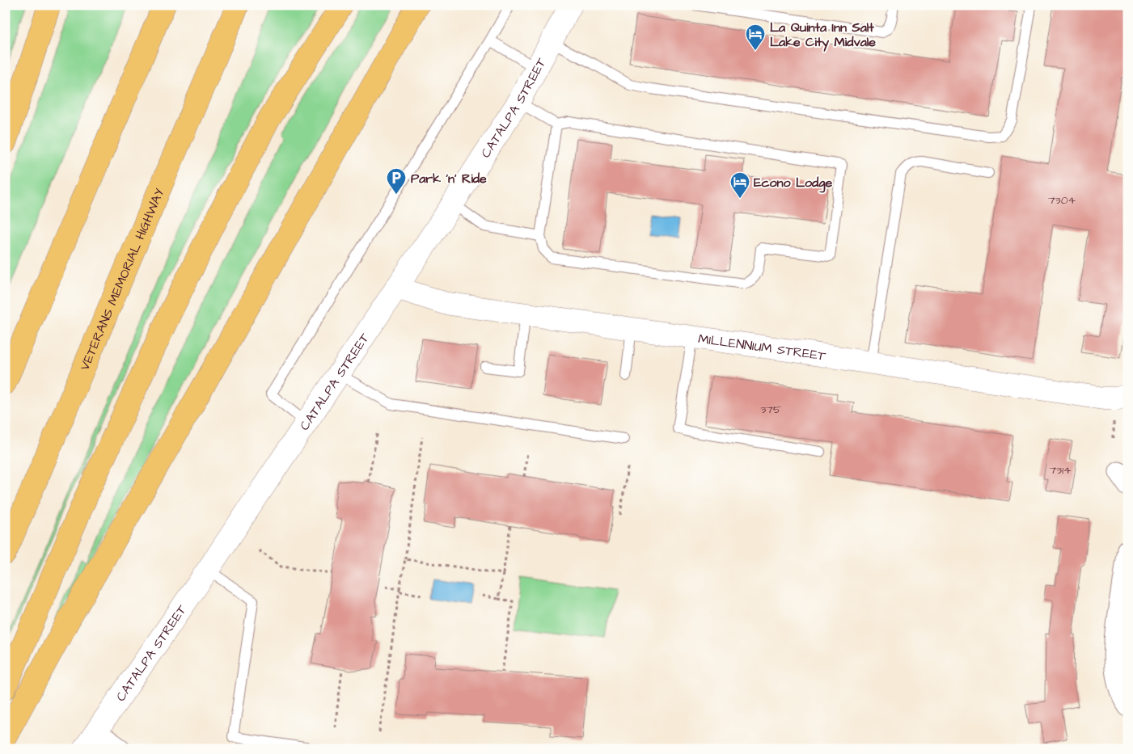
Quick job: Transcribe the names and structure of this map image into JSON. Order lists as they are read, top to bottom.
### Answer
{
  "streets": {
    "highway": ["VETERANS MEMORIAL HIGHWAY"],
    "street": ["CATALPA STREET", "MILLENNIUM STREET"]
  },
  "crossings": [
    ["CATALPA STREET", "MILLENNIUM STREET"]
  ],
  "places": {
    "hotel": ["La Quinta Inn Salt Lake City Midvale", "Econo Lodge"],
    "parking": ["Park 'n' Ride"]
  },
  "house_numbers": ["7304", "375", "7314"]
}
